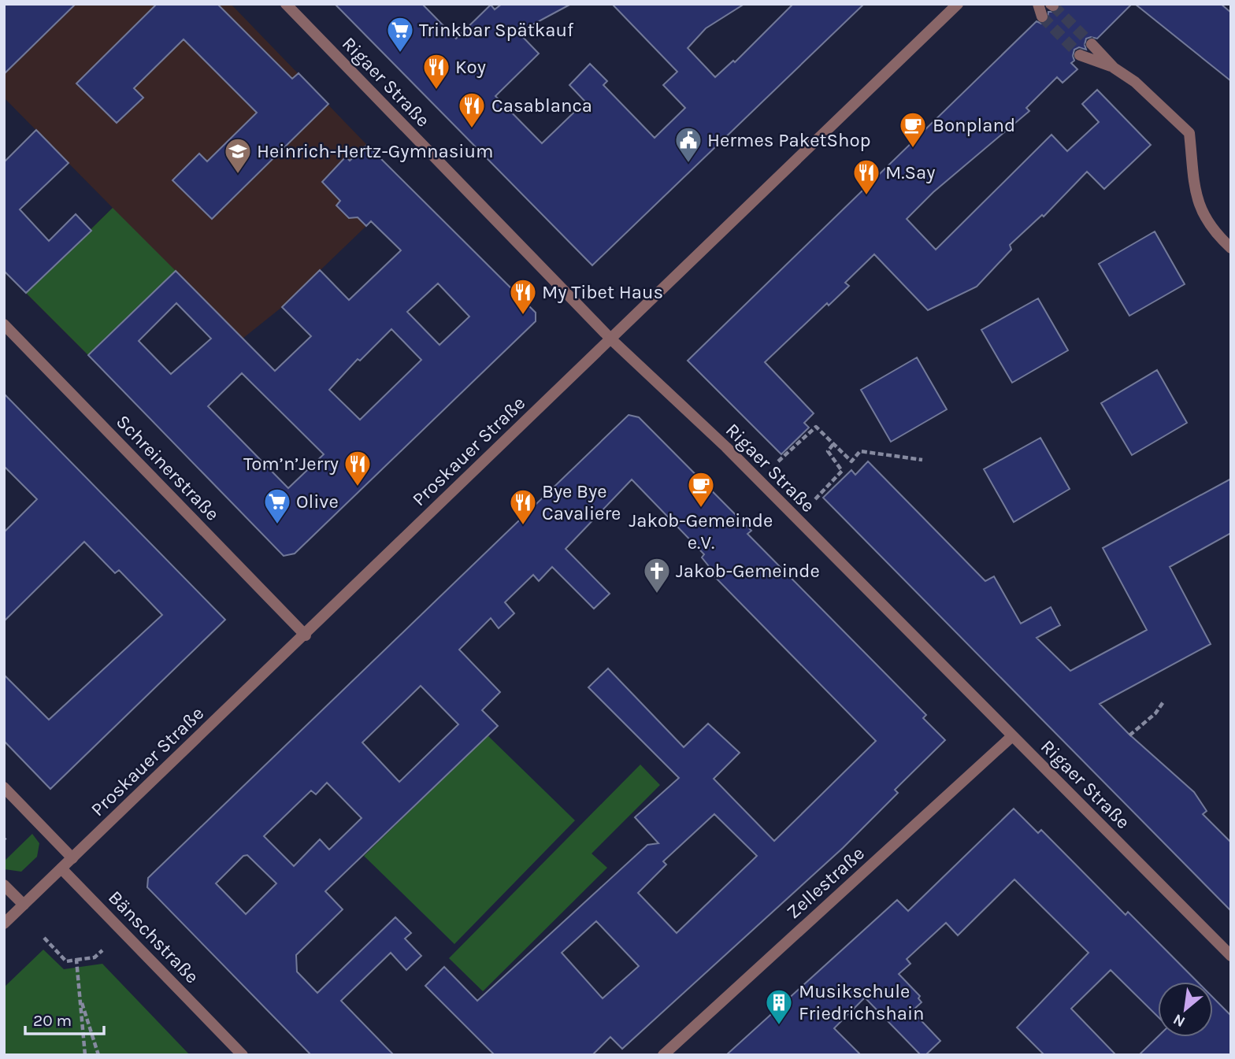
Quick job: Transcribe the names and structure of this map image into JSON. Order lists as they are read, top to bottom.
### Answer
{
  "streets": {
    "street": [
      "Rigaer Straße",
      "Proskauer Straße",
      "Schreinerstraße",
      "Zellestraße",
      "Bänschstraße"
    ]
  },
  "crossings": [
    ["Rigaer Straße", "Proskauer Straße"],
    ["Rigaer Straße", "Zellestraße"],
    ["Proskauer Straße", "Schreinerstraße"],
    ["Proskauer Straße", "Bänschstraße"]
  ],
  "places": {
    "supermarket": ["Trinkbar Spätkauf", "Olive"],
    "restaurant": [
      "Koy",
      "Casablanca",
      "M.Say",
      "My Tibet Haus",
      "Tom’n’Jerry",
      "Bye Bye Cavaliere"
    ],
    "cafe": ["Bonpland", "Jakob-Gemeinde e.V."],
    "public building": ["Hermes PaketShop"],
    "school or university": ["Heinrich-Hertz-Gymnasium"],
    "church": ["Jakob-Gemeinde"],
    "building": ["Musikschule Friedrichshain"]
  },
  "scale_bar": "20 m",
  "north": "bottom left"
}
